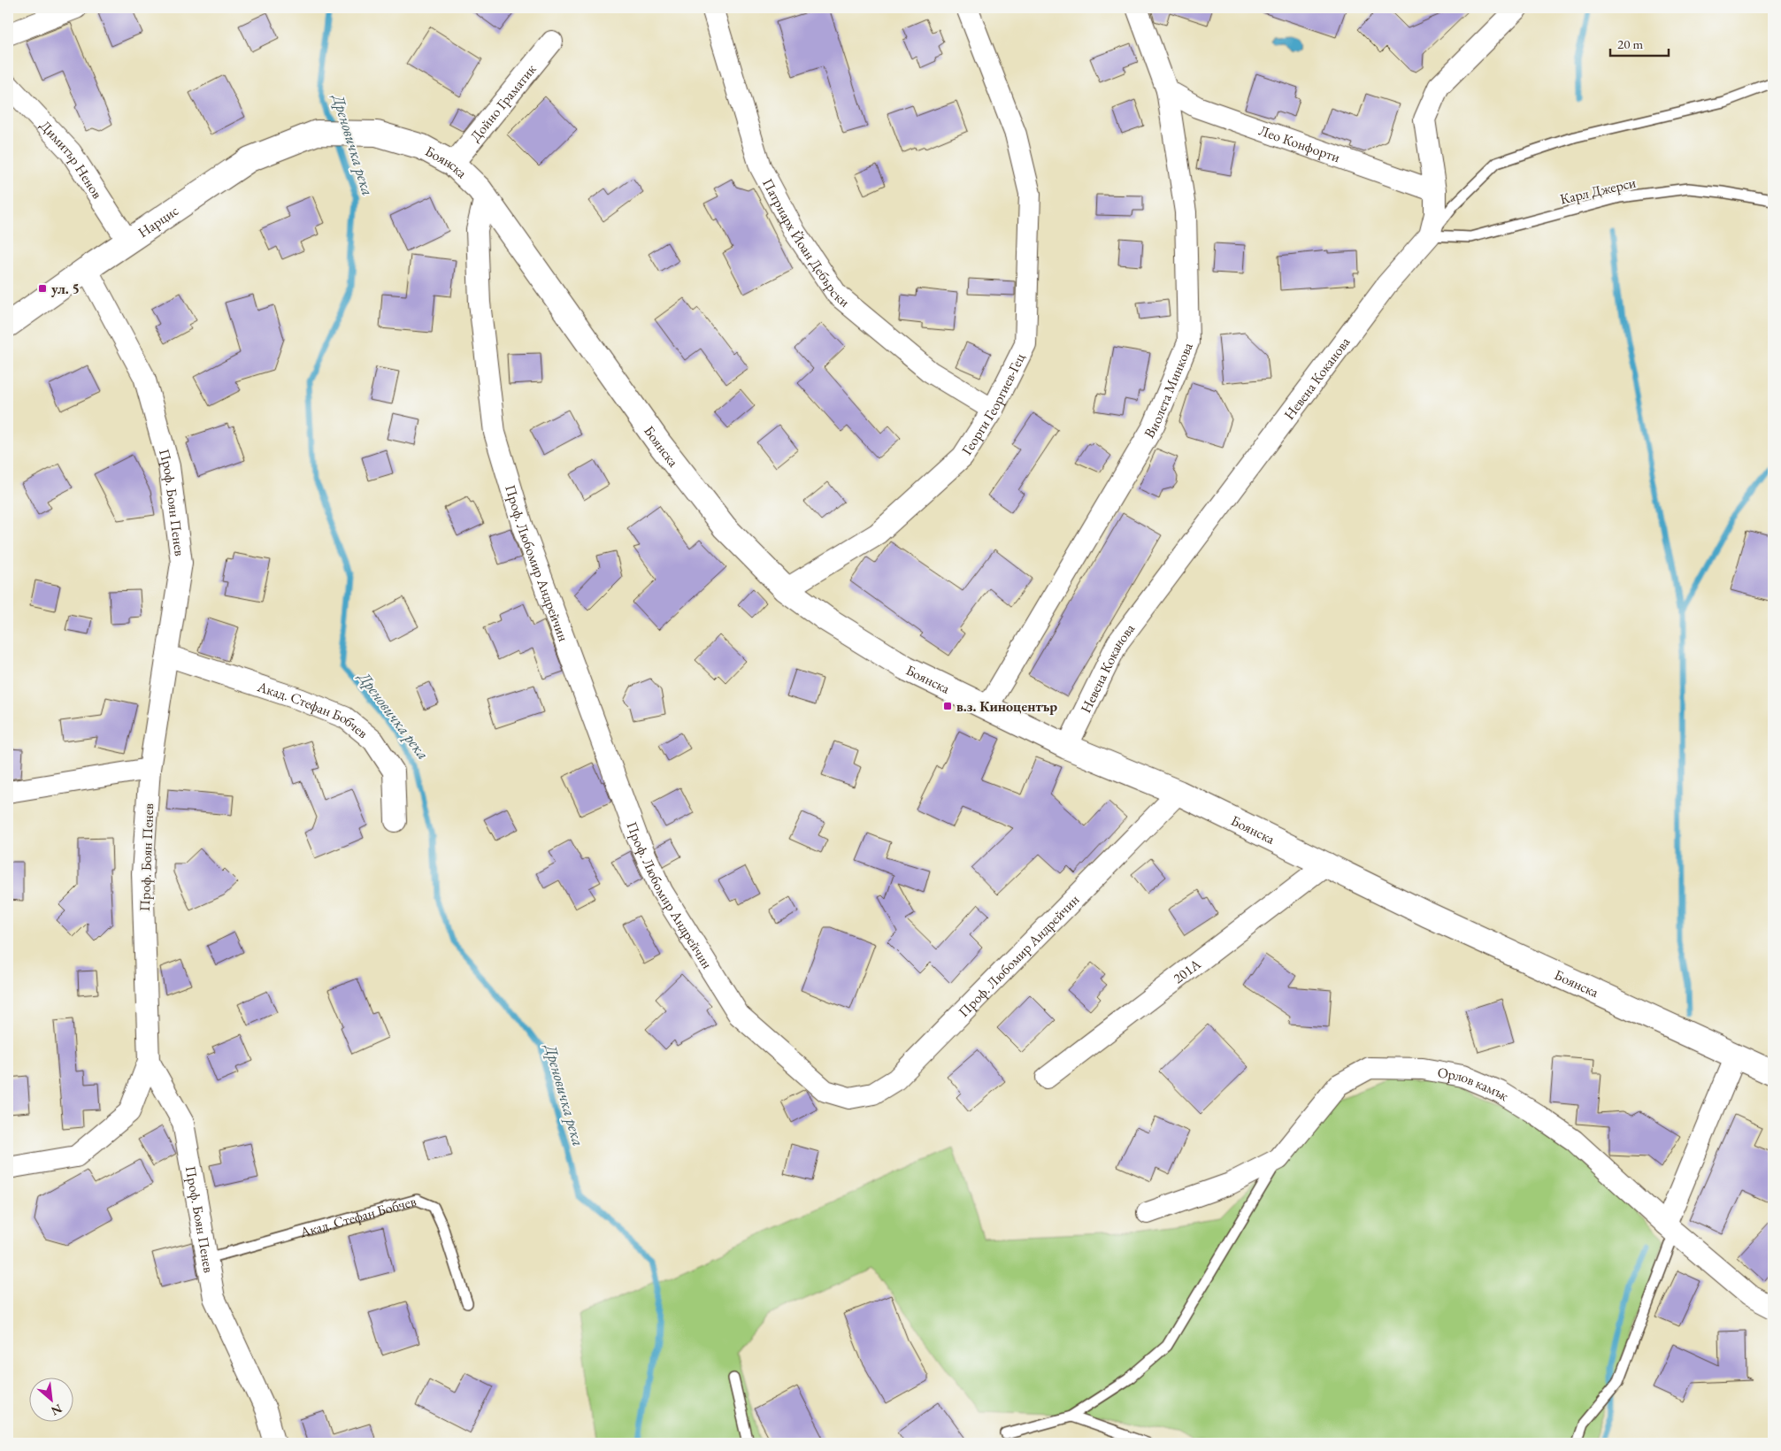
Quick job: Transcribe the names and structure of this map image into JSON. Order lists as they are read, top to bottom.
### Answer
{
  "streets": {
    "main road": ["Боянска", "Нарцис"],
    "street": [
      "Дойно Граматик",
      "Лео Конфорти",
      "Димитър Ненов",
      "Патриарх Йоан Дебърски",
      "Невена Коканова",
      "Виолета Минкова",
      "Георги Георгиев-Гец",
      "Проф. Боян Пенев",
      "Проф. Любомир Андрейчин",
      "Акад. Стефан Бобчев",
      "201А",
      "Орлов камък"
    ],
    "lane": ["Карл Джерси"]
  },
  "crossings": [
    ["Дойно Граматик", "Боянска"],
    ["Лео Конфорти", "Невена Коканова"],
    ["Лео Конфорти", "Виолета Минкова"],
    ["Димитър Ненов", "Нарцис"],
    ["Боянска", "Нарцис"],
    ["Боянска", "Невена Коканова"],
    ["Боянска", "Виолета Минкова"],
    ["Боянска", "Георги Георгиев-Гец"],
    ["Боянска", "Проф. Любомир Андрейчин"],
    ["Боянска", "201А"],
    ["Карл Джерси", "Невена Коканова"],
    ["Нарцис", "Проф. Боян Пенев"],
    ["Патриарх Йоан Дебърски", "Георги Георгиев-Гец"],
    ["Проф. Боян Пенев", "Акад. Стефан Бобчев"]
  ],
  "water": ["Дреновичка река"],
  "places": {
    "transit": ["ул. 5", "в.з. Киноцентър"]
  },
  "scale_bar": "20 m",
  "north": "bottom right"
}
